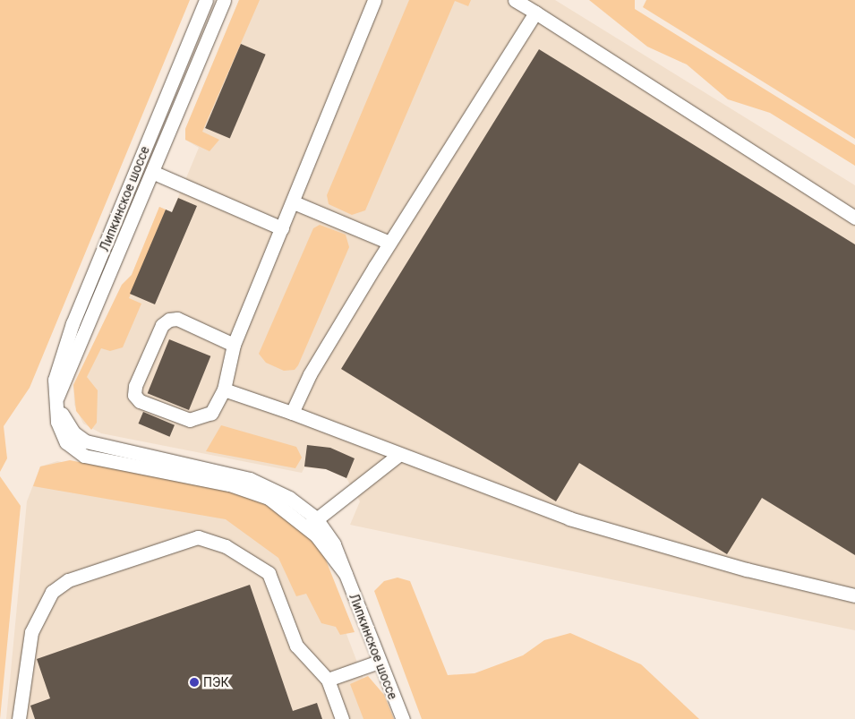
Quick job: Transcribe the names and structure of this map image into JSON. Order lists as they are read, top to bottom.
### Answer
{
  "streets": {
    "street": ["Липкинское шоссе"]
  },
  "places": ["ПЭК"]
}
